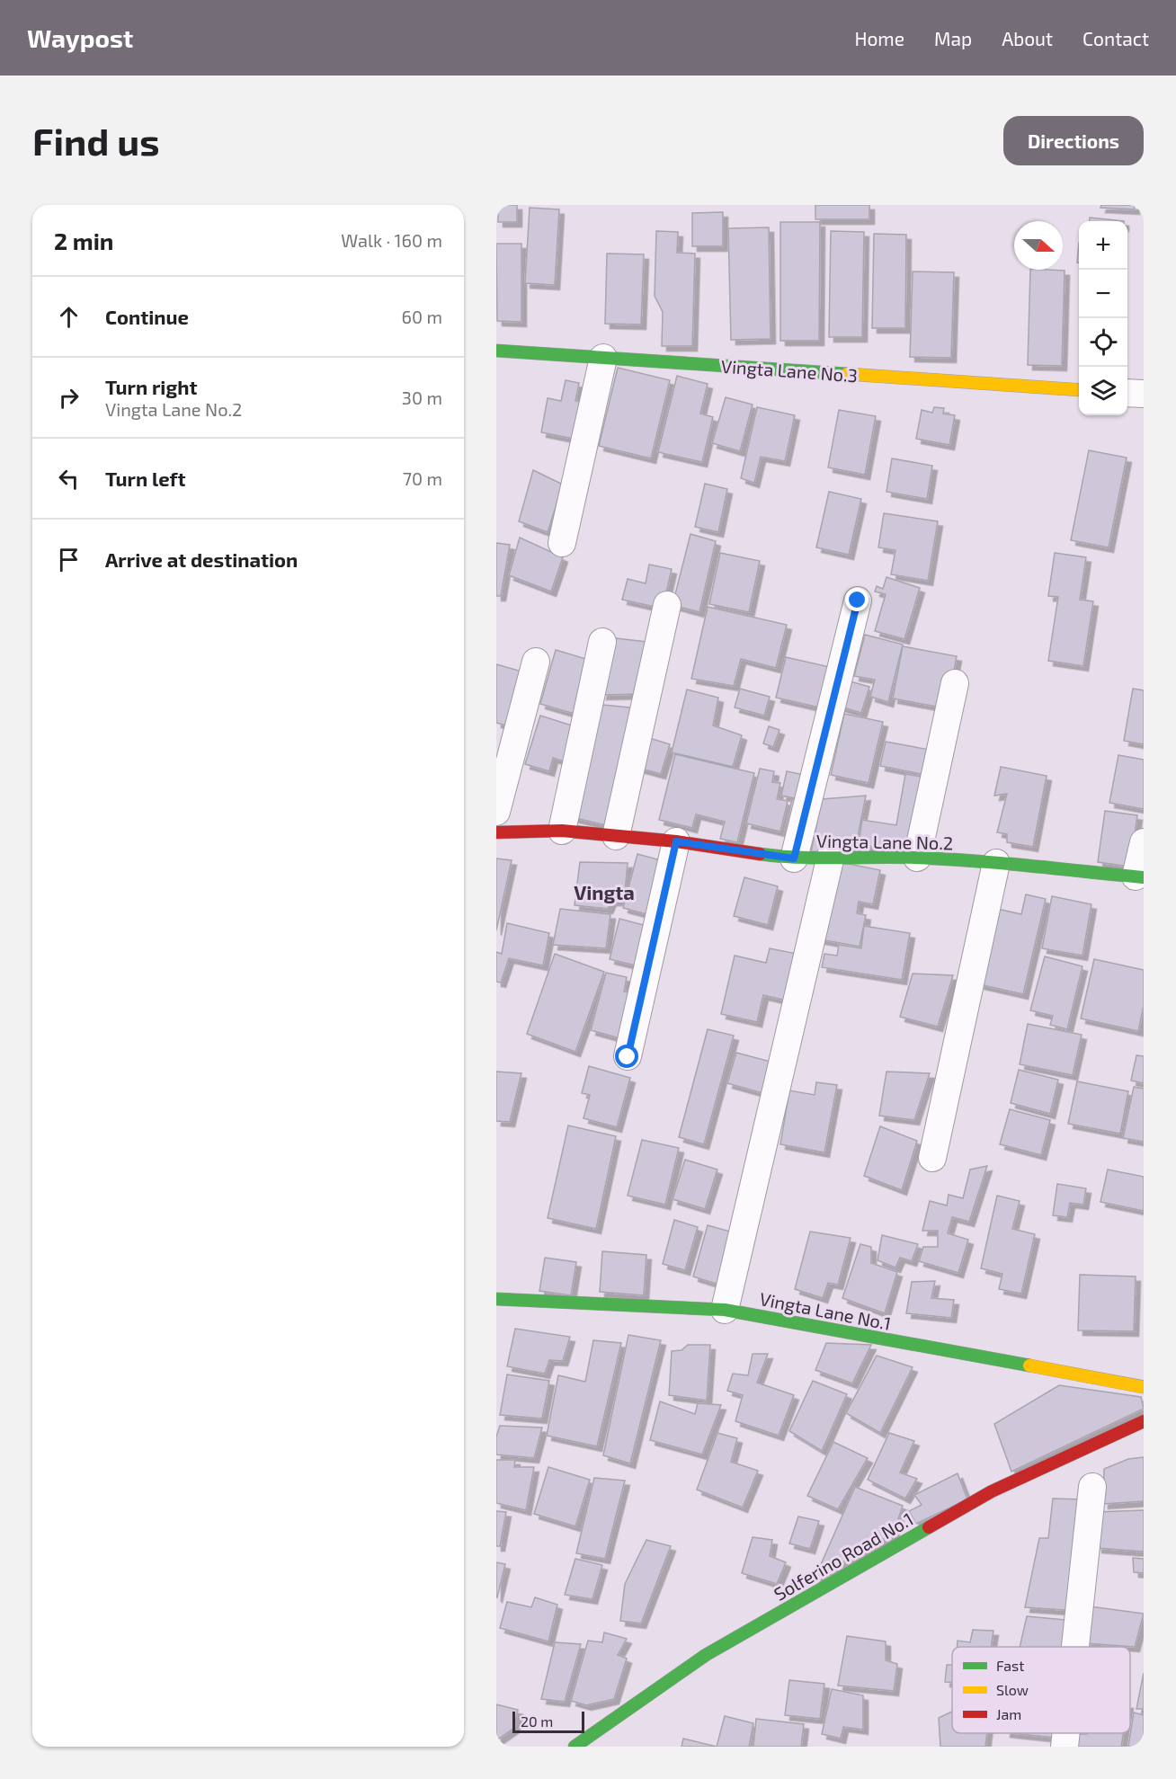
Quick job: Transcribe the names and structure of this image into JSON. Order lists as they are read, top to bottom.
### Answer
{
  "streets": {
    "street": [
      "Vingta Lane No.3",
      "Vingta Lane No.2",
      "Vingta Lane No.1",
      "Solferino Road No.1"
    ]
  },
  "districts": ["Vingta"],
  "legend": ["Fast", "Slow", "Jam"],
  "scale_bar": "20 m",
  "north": "right",
  "page": {
    "header": "Waypost",
    "nav": [
      "Home",
      "Map",
      "About",
      "Contact"
    ],
    "buttons": "Directions",
    "title": "Find us",
    "heading": ["2 min", "Walk · 160 m"],
    "map_buttons": ["+", "−"],
    "list": [
      ["Continue", "60 m"],
      ["Turn right", "Vingta Lane No.2", "30 m"],
      ["Turn left", "70 m"],
      "Arrive at destination"
    ],
    "scale": "20 m"
  }
}
